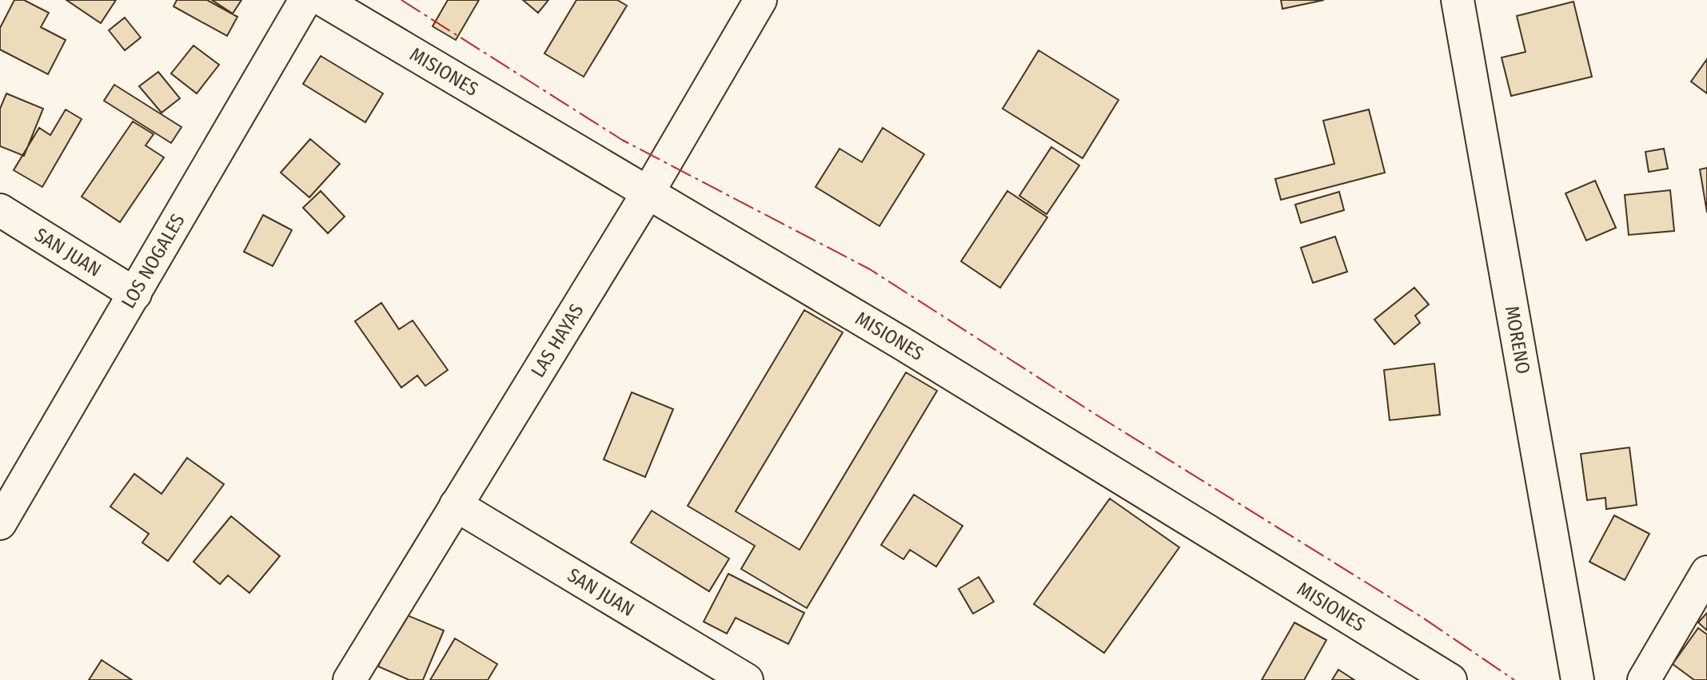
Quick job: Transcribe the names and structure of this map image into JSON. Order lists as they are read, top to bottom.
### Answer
{
  "streets": {
    "street": [
      "MISIONES",
      "SAN JUAN",
      "LOS NOGALES",
      "MORENO",
      "LAS HAYAS"
    ]
  },
  "crossings": [
    ["MISIONES", "LAS HAYAS"],
    ["SAN JUAN", "LOS NOGALES"],
    ["SAN JUAN", "LAS HAYAS"]
  ]
}
